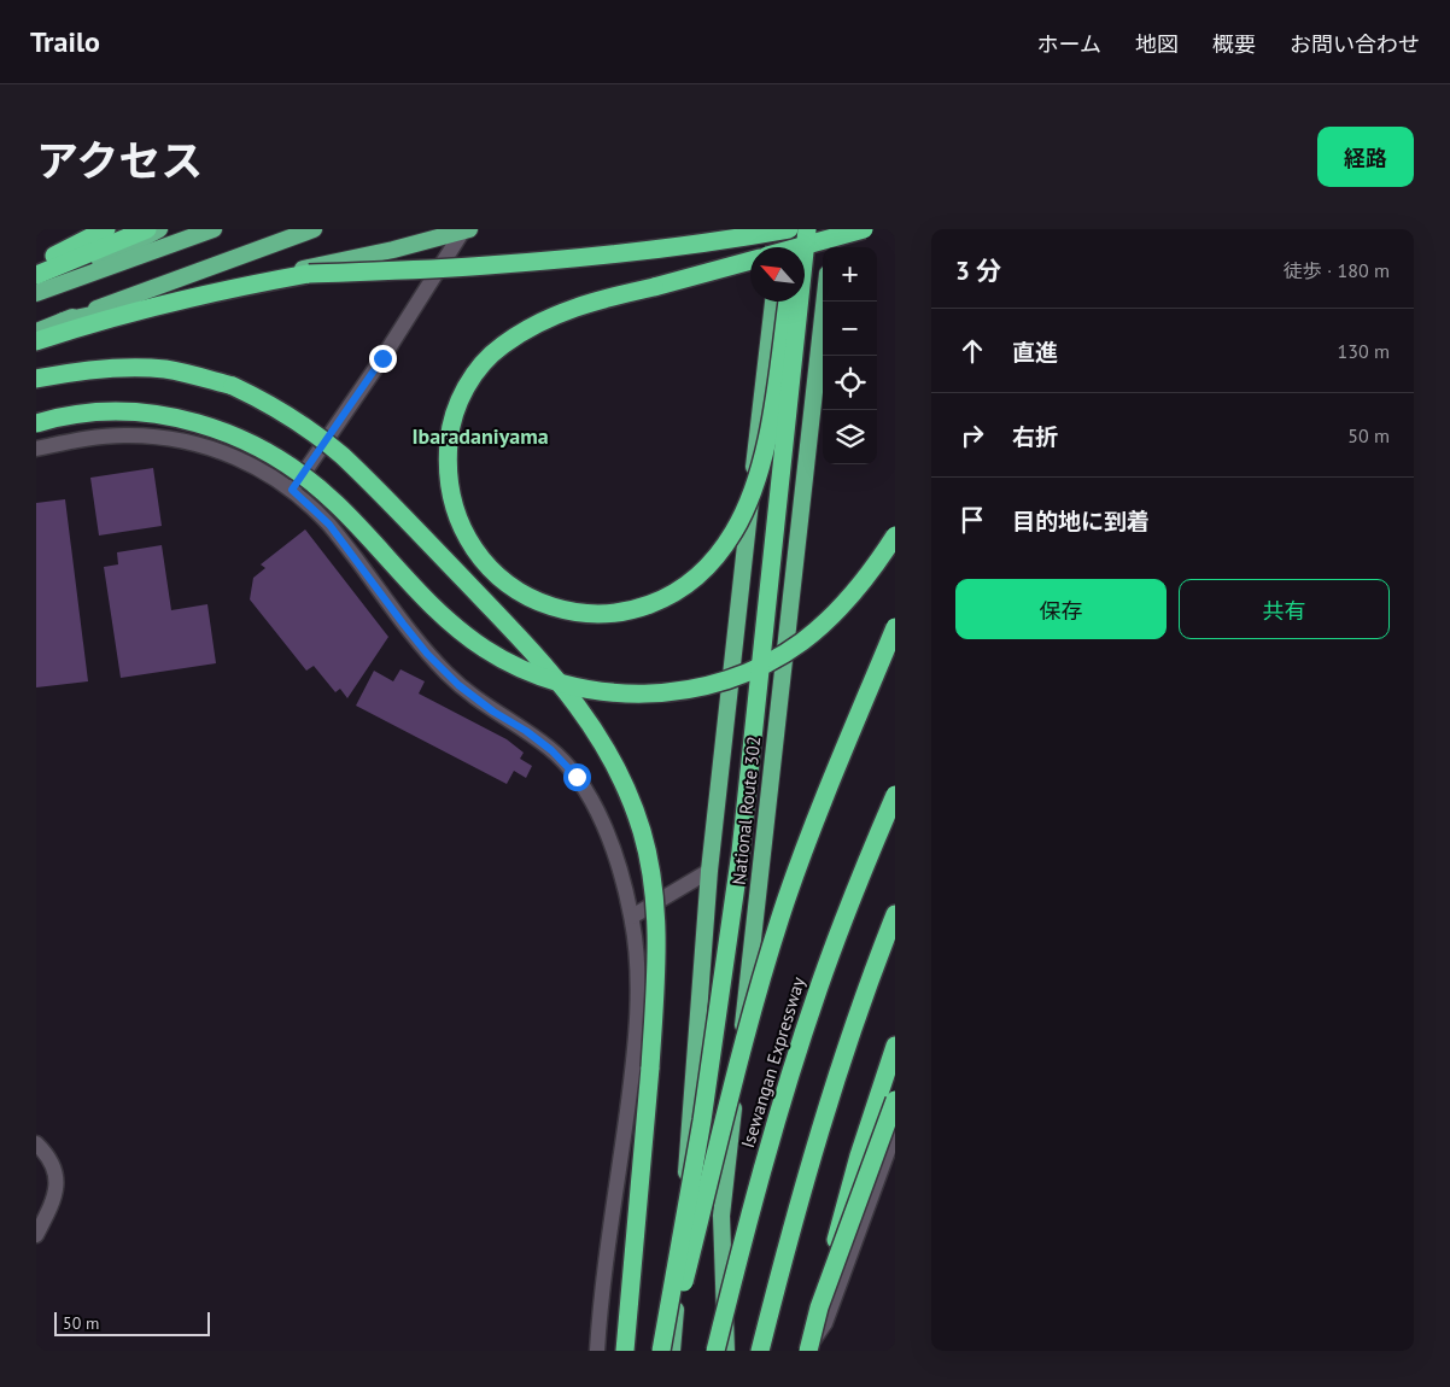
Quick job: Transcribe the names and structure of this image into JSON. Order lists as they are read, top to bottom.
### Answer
{
  "streets": {
    "highway": ["National Route 302", "Isewangan Expressway"]
  },
  "districts": ["Ibaradaniyama"],
  "scale_bar": "50 m",
  "north": "top left",
  "page": {
    "header": "Trailo",
    "nav": [
      "ホーム",
      "地図",
      "概要",
      "お問い合わせ"
    ],
    "title": "アクセス",
    "buttons": [
      "経路",
      ["保存", "共有"]
    ],
    "heading": ["3 分", "徒歩 · 180 m"],
    "map_buttons": ["+", "−"],
    "list": [
      ["直進", "130 m"],
      ["右折", "50 m"],
      "目的地に到着"
    ],
    "scale": "50 m"
  }
}
